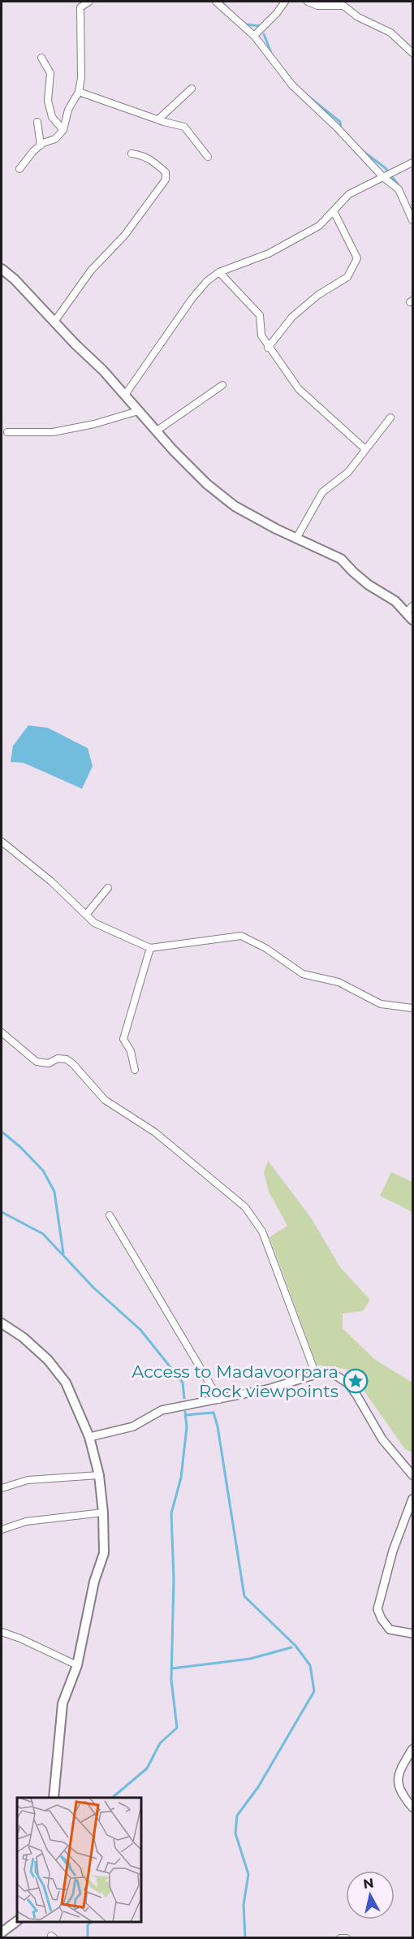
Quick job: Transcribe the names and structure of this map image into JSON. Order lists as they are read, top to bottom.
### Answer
{
  "places": {
    "place": ["Access to Madavoorpara Rock viewpoints"]
  },
  "north": "top"
}
